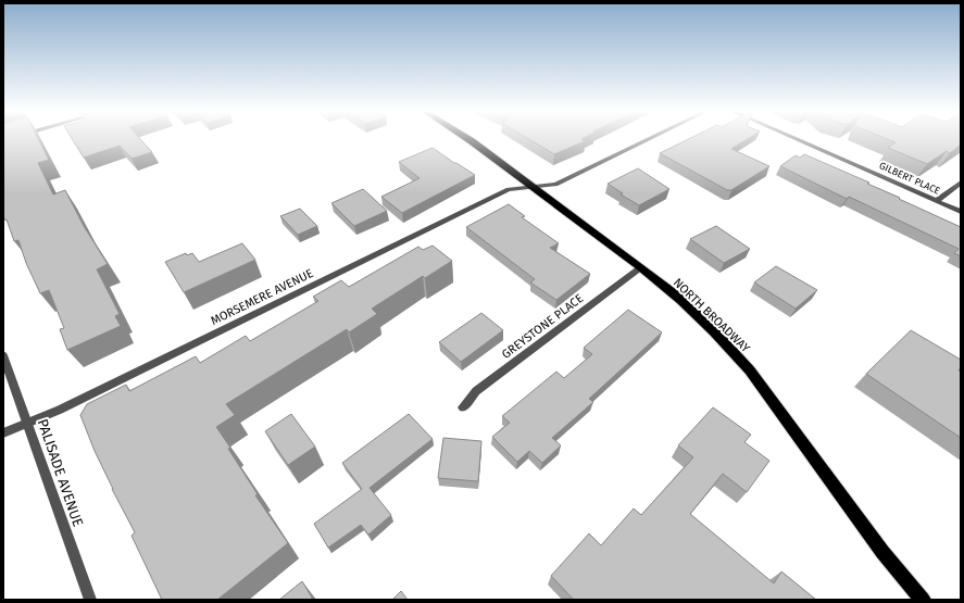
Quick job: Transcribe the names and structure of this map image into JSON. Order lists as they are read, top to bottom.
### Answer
{
  "streets": {
    "main road": ["NORTH BROADWAY"],
    "street": [
      "GILBERT PLACE",
      "MORSEMERE AVENUE",
      "GREYSTONE PLACE",
      "PALISADE AVENUE"
    ]
  },
  "crossings": [
    ["MORSEMERE AVENUE", "NORTH BROADWAY"],
    ["MORSEMERE AVENUE", "PALISADE AVENUE"],
    ["NORTH BROADWAY", "GREYSTONE PLACE"]
  ]
}
